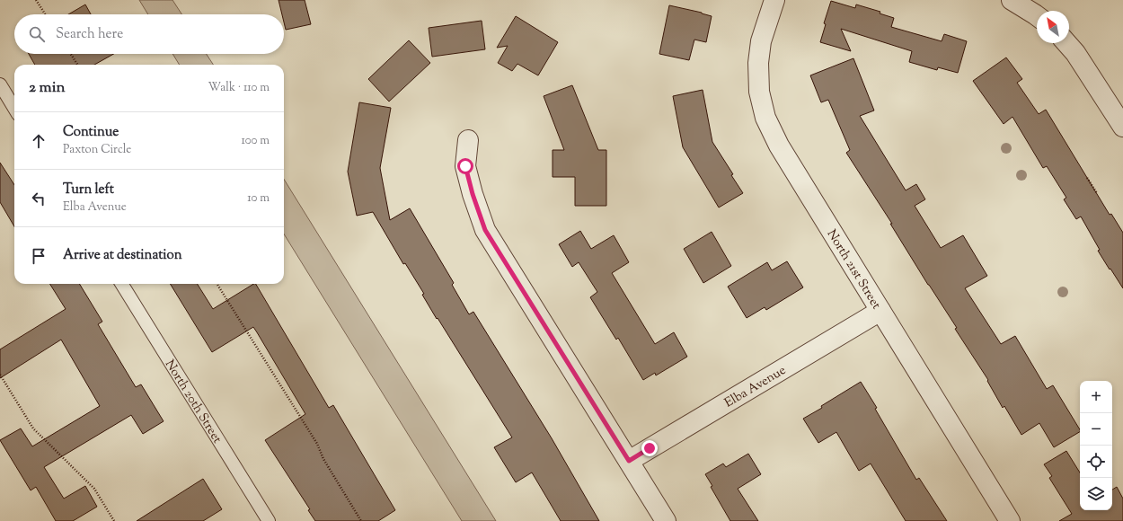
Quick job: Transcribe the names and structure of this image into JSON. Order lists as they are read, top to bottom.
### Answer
{
  "streets": {
    "street": ["North 21st Street", "Elba Avenue"],
    "lane": ["North 20th Street"]
  },
  "crossings": [
    ["North 21st Street", "Elba Avenue"]
  ],
  "north": "top left",
  "page": {
    "search": "Search here",
    "heading": ["2 min", "Walk · 110 m"],
    "list": [
      ["Continue", "Paxton Circle", "100 m"],
      ["Turn left", "Elba Avenue", "10 m"],
      "Arrive at destination"
    ],
    "map_buttons": ["+", "−"]
  }
}
